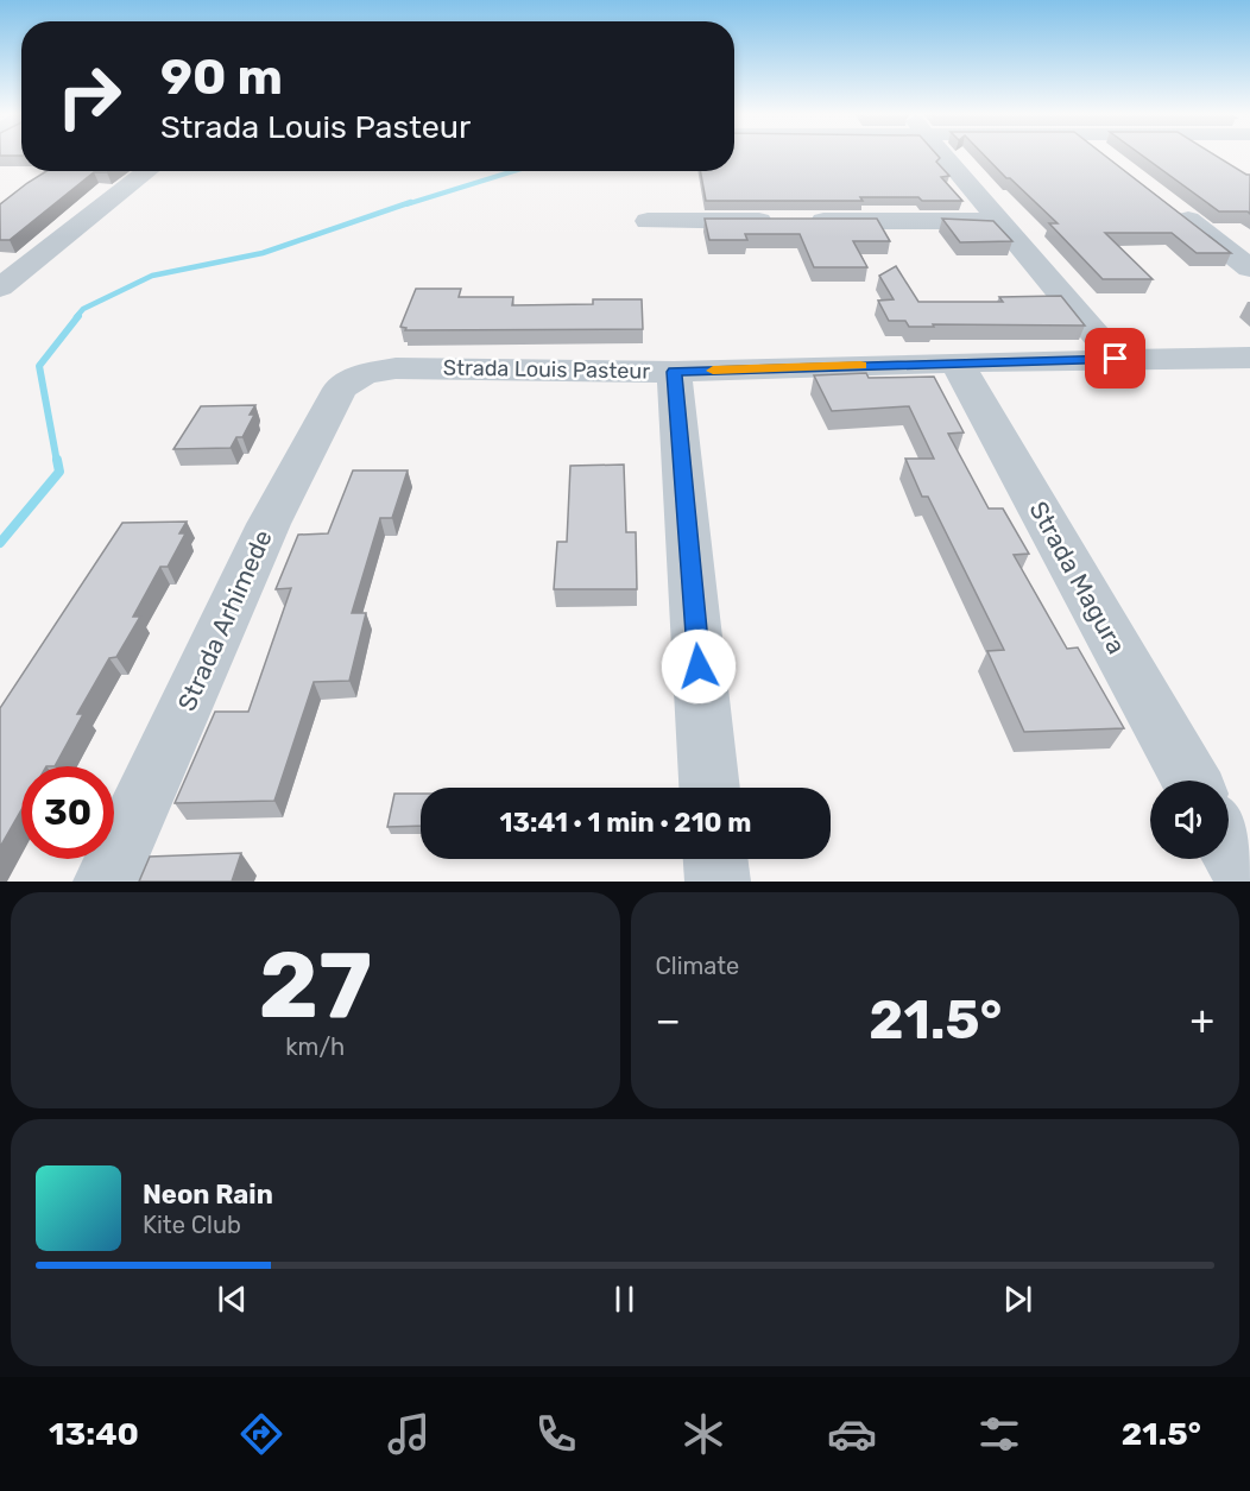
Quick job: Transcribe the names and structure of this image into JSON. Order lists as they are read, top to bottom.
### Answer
{
  "streets": {
    "street": ["Strada Louis Pasteur", "Strada Magura", "Strada Arhimede"]
  },
  "crossings": [
    ["Strada Louis Pasteur", "Strada Magura"],
    ["Strada Louis Pasteur", "Strada Arhimede"]
  ],
  "page": {
    "turn": ["90 m", "Strada Louis Pasteur"],
    "limit": "30",
    "trip": "13:41 · 1 min · 210 m",
    "tile": [
      ["27", "km/h"],
      "Climate"
    ],
    "heat": ["−", "21.5°", "+"],
    "song": ["Neon Rain", "Kite Club"],
    "tabs": ["13:40", "21.5°"]
  }
}
